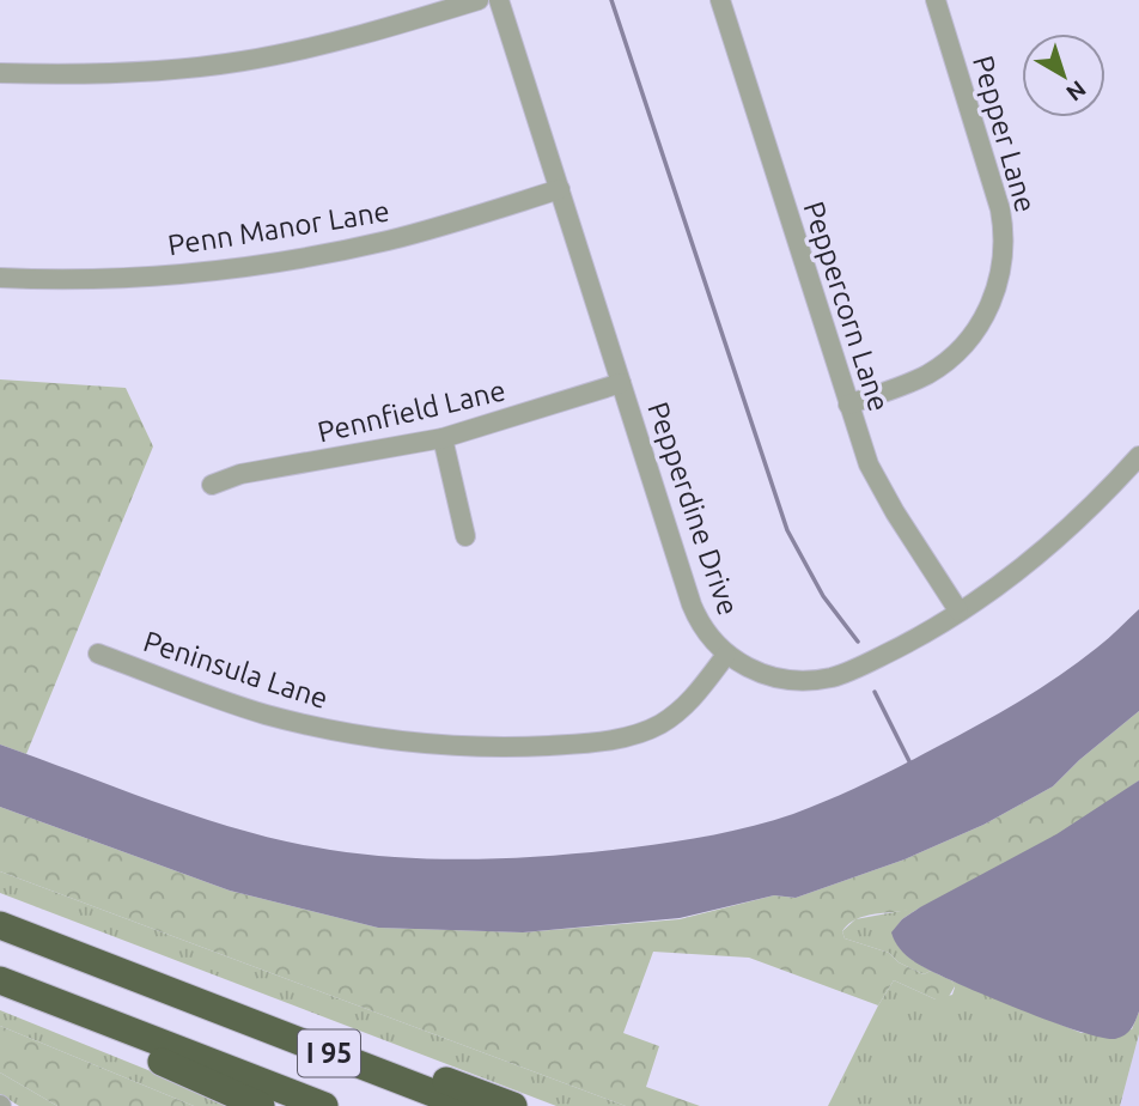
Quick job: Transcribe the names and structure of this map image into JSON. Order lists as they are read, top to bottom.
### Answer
{
  "streets": {
    "highway": ["I 95"],
    "street": [
      "Pepper Lane",
      "Penn Manor Lane",
      "Peppercorn Lane",
      "Pennfield Lane",
      "Pepperdine Drive",
      "Peninsula Lane"
    ]
  },
  "crossings": [
    ["Pepper Lane", "Peppercorn Lane"],
    ["Penn Manor Lane", "Pepperdine Drive"],
    ["Peppercorn Lane", "Pepperdine Drive"],
    ["Pennfield Lane", "Pepperdine Drive"],
    ["Pepperdine Drive", "Peninsula Lane"]
  ],
  "north": "bottom right"
}
